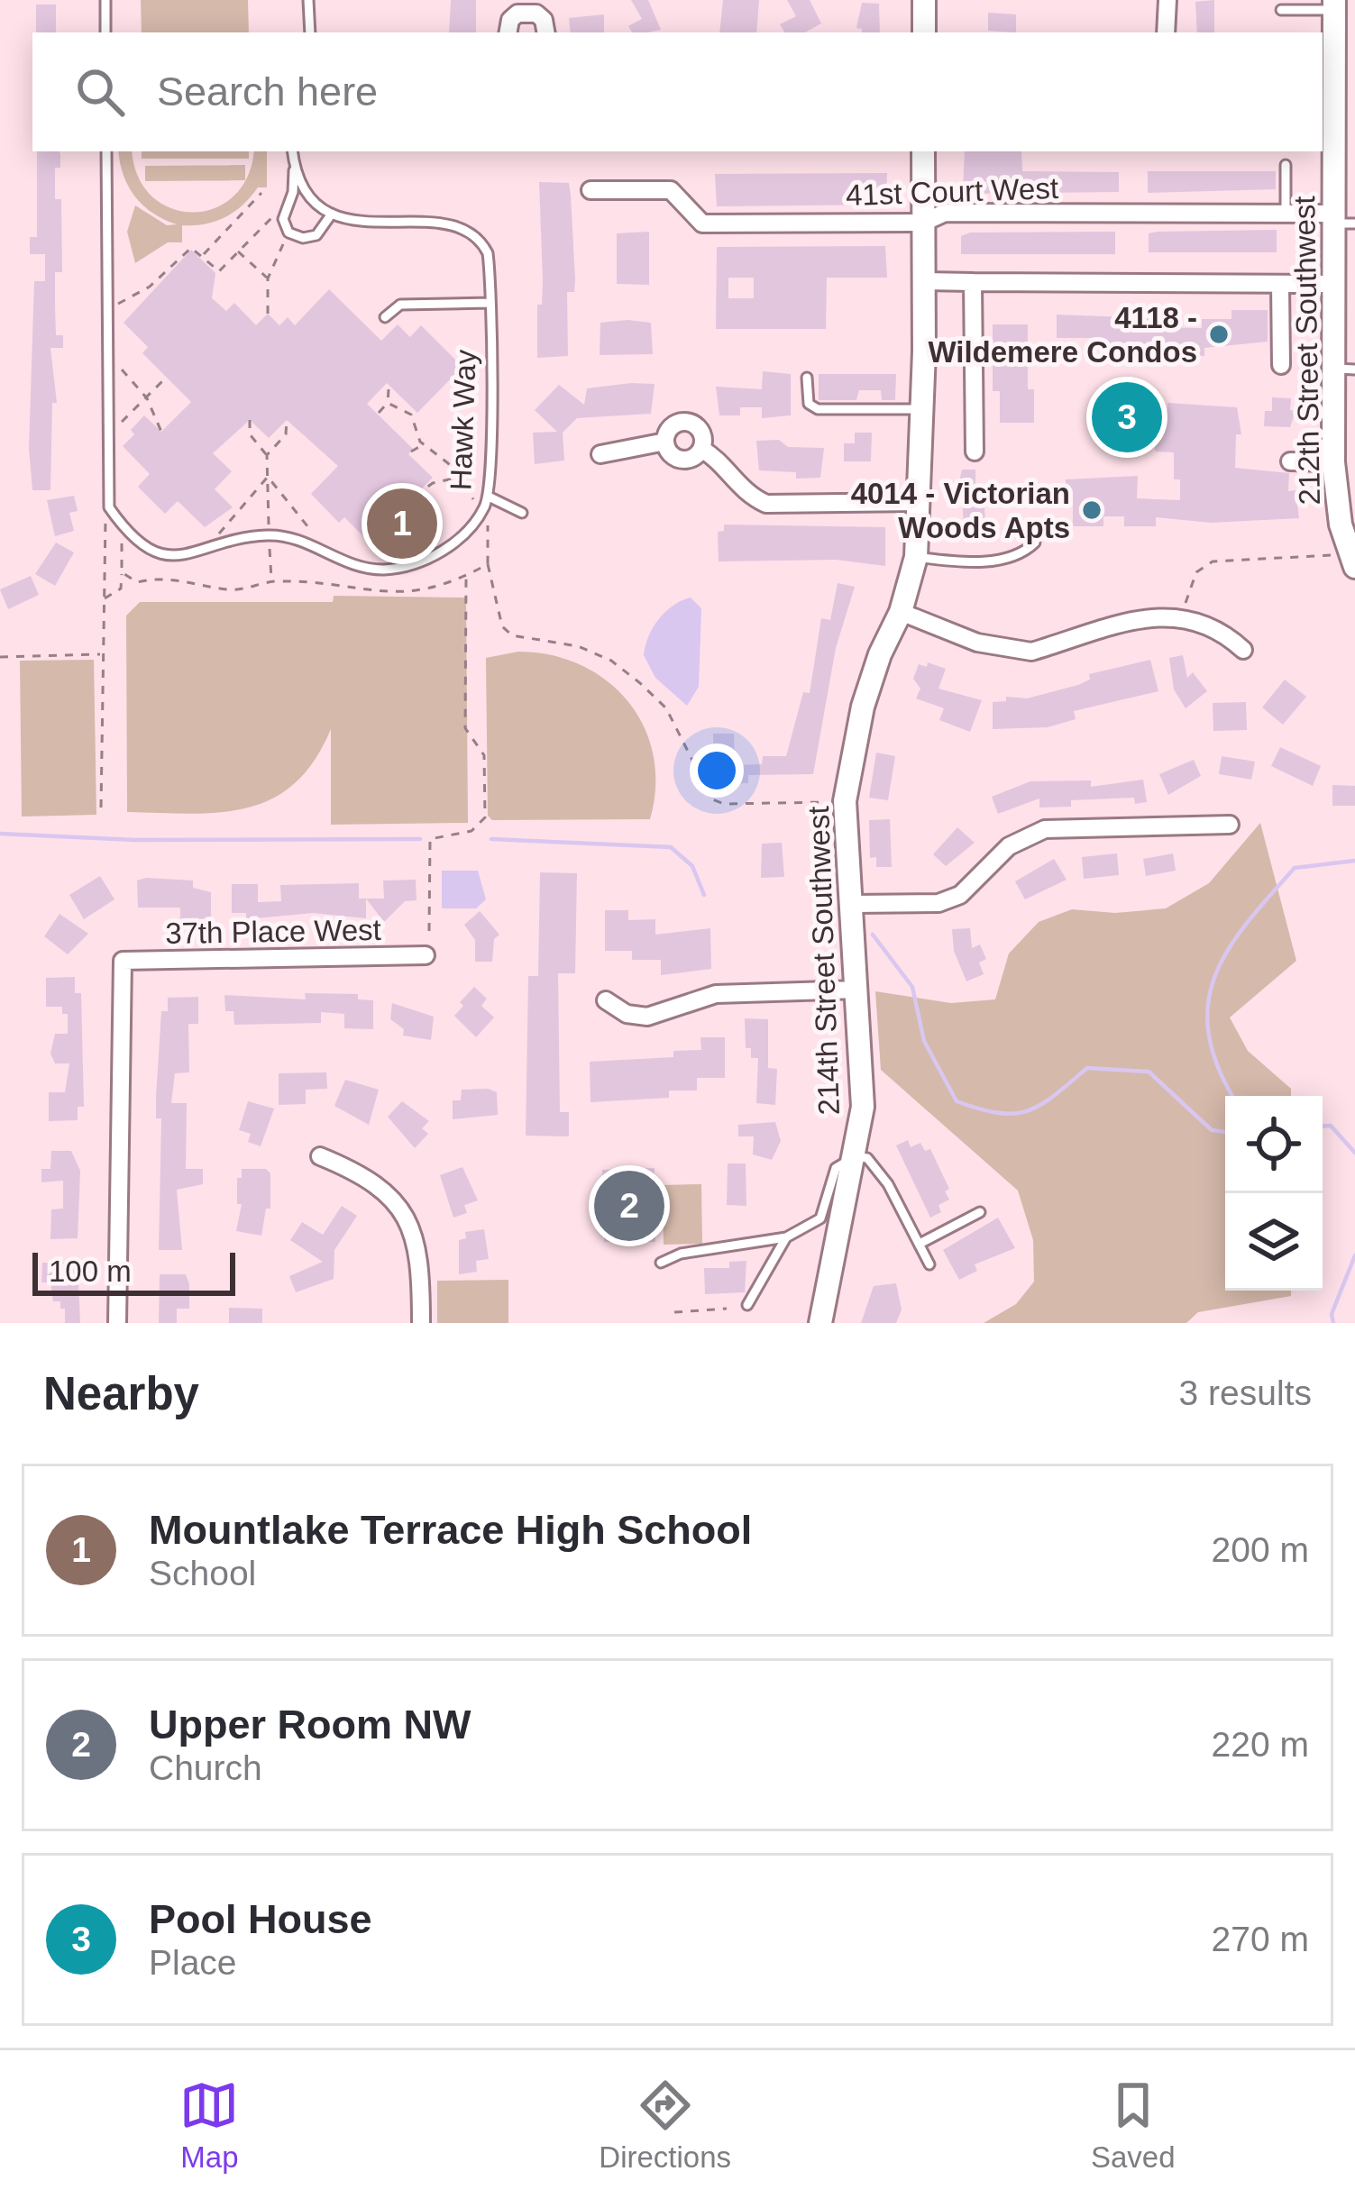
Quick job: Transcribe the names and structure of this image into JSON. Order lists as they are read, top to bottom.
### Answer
{
  "streets": {
    "street": [
      "41st Court West",
      "212th Street Southwest",
      "37th Place West",
      "214th Street Southwest"
    ],
    "lane": ["Hawk Way"]
  },
  "crossings": [
    ["41st Court West", "212th Street Southwest"],
    ["41st Court West", "214th Street Southwest"]
  ],
  "places": ["4118 - Wildemere Condos", "4014 - Victorian Woods Apts"],
  "scale_bar": "100 m",
  "page": {
    "search": "Search here",
    "pins": ["3", "1", "2"],
    "scale": "100 m",
    "heading": ["Nearby", "3 results"],
    "list": [
      {
        "mark": "1",
        "name": "Mountlake Terrace High School",
        "note": "School",
        "value": "200 m"
      },
      {
        "mark": "2",
        "name": "Upper Room NW",
        "note": "Church",
        "value": "220 m"
      },
      {
        "mark": "3",
        "name": "Pool House",
        "note": "Place",
        "value": "270 m"
      }
    ],
    "nav": ["Map", "Directions", "Saved"]
  }
}
